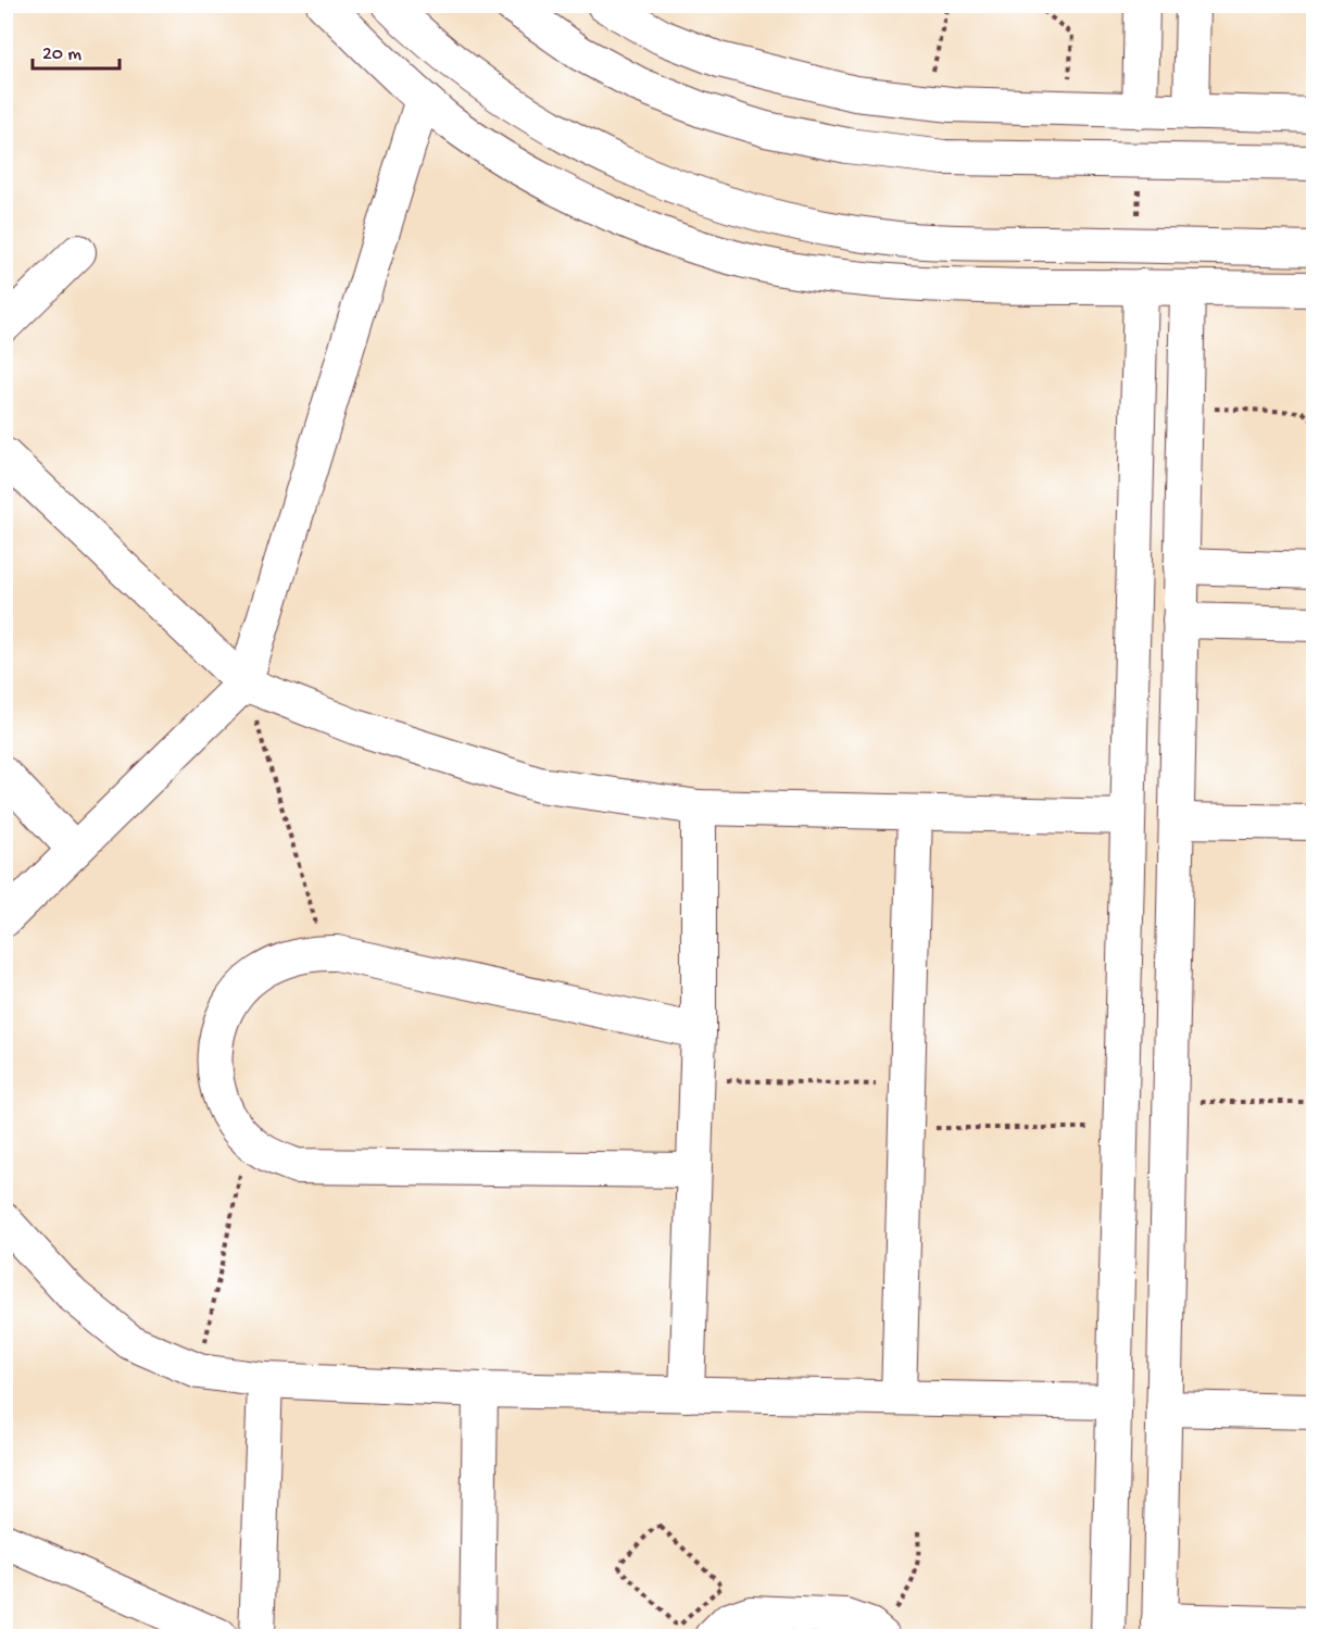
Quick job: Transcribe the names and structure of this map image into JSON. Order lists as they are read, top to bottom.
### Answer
{
  "scale_bar": "20 m"
}
